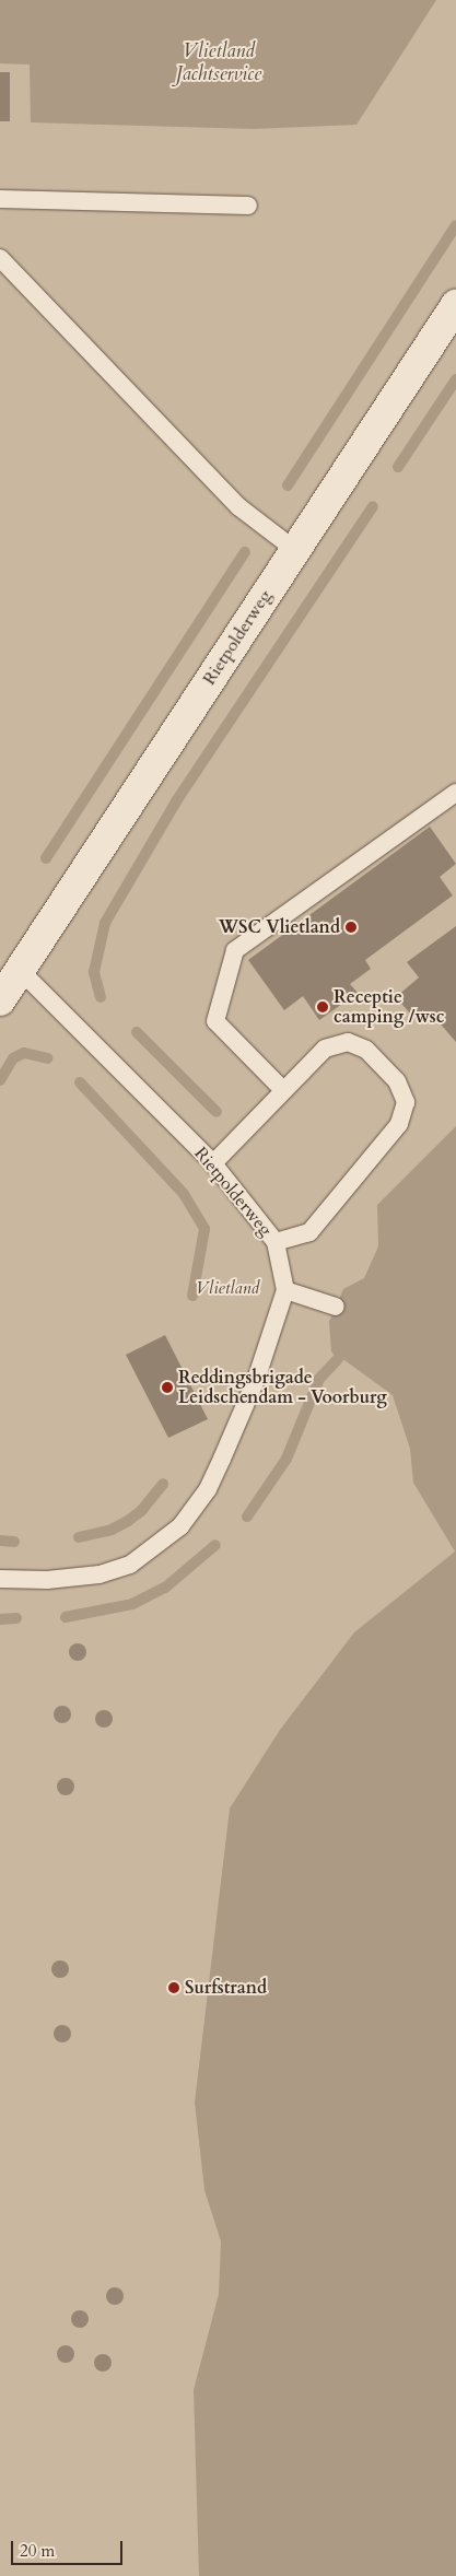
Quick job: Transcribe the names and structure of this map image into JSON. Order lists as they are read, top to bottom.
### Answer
{
  "streets": {
    "street": ["Rietpolderweg"]
  },
  "water": ["Vlietland Jachtservice"],
  "parks": ["Vlietland"],
  "places": [
    "WSC Vlietland",
    "Receptie camping /wsc",
    "Reddingsbrigade Leidschendam - Voorburg",
    "Surfstrand"
  ],
  "scale_bar": "20 m"
}
